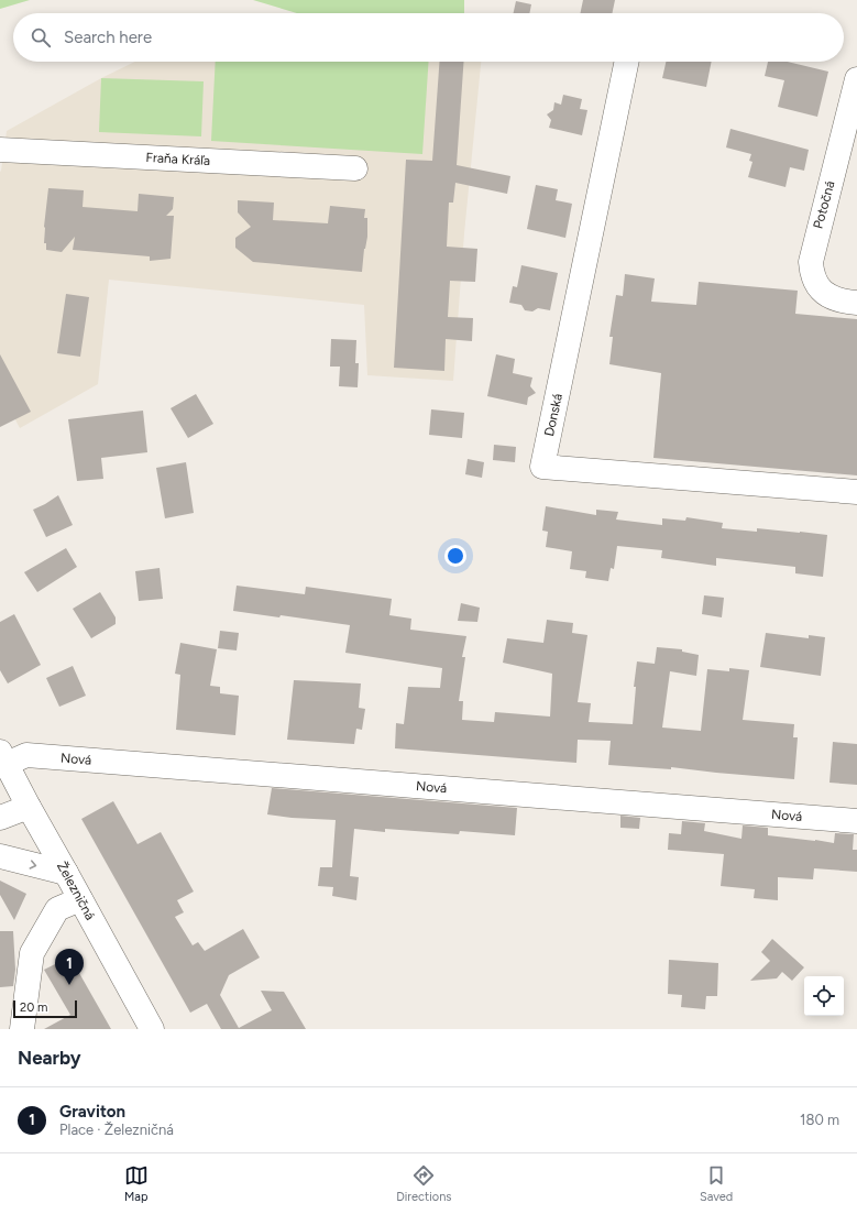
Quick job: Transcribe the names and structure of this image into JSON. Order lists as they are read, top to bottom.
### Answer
{
  "streets": {
    "street": [
      "Fraňa Kráľa",
      "Potočná",
      "Donská",
      "Nová",
      "Železničná"
    ]
  },
  "crossings": [
    ["Nová", "Železničná"]
  ],
  "scale_bar": "20 m",
  "page": {
    "search": "Search here",
    "pins": "1",
    "scale": "20 m",
    "heading": "Nearby",
    "list": [
      {
        "mark": "1",
        "name": "Graviton",
        "note": "Place · Železničná",
        "value": "180 m"
      }
    ],
    "nav": ["Map", "Directions", "Saved"]
  }
}
